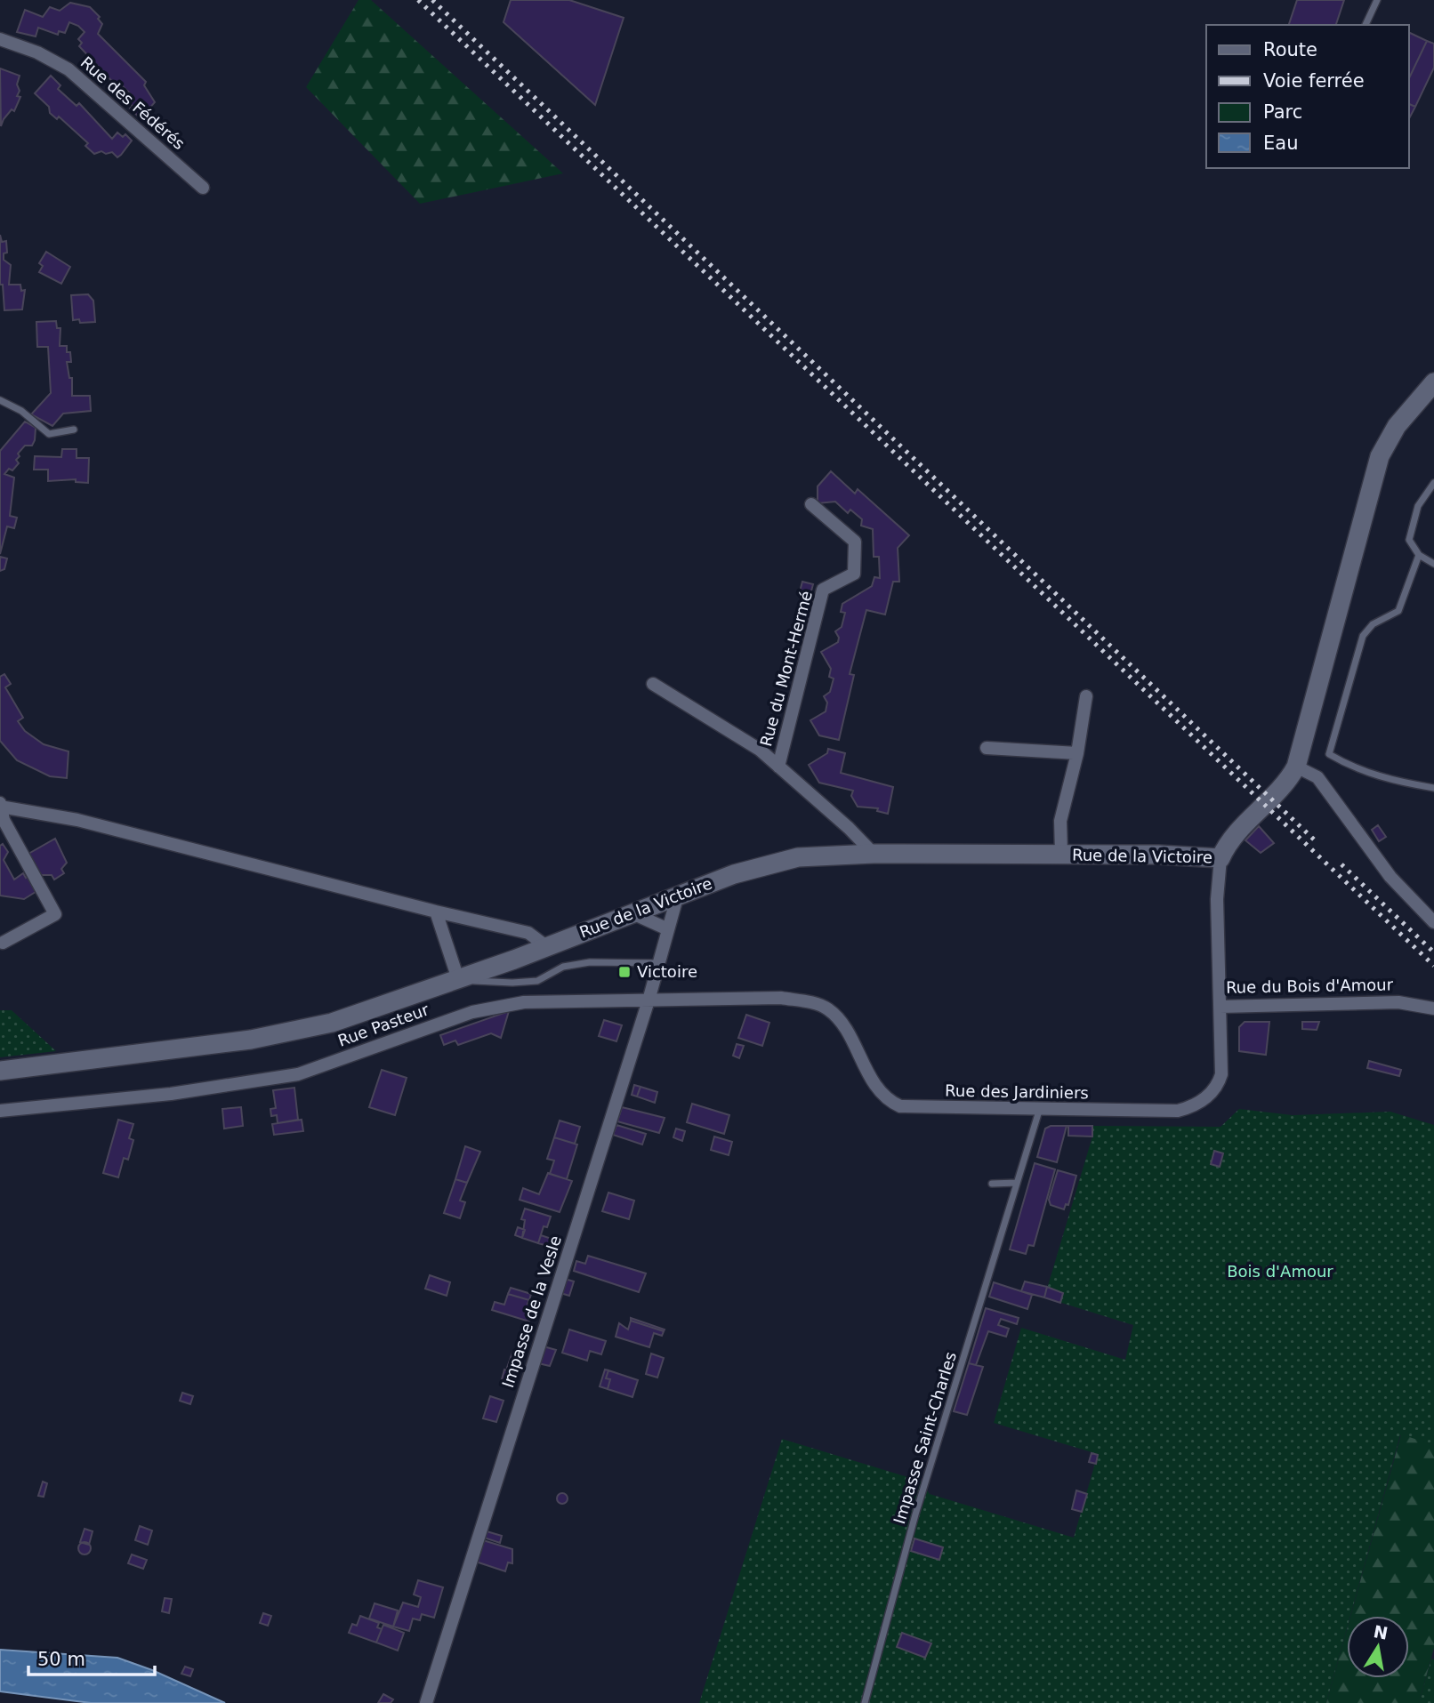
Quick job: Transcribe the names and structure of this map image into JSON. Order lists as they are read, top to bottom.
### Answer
{
  "streets": {
    "street": [
      "Rue des Fédérés",
      "Rue du Mont-Hermé",
      "Rue de la Victoire",
      "Rue du Bois d'Amour",
      "Rue Pasteur",
      "Rue des Jardiniers",
      "Impasse de la Vesle"
    ],
    "lane": ["Impasse Saint-Charles"]
  },
  "crossings": [
    ["Rue de la Victoire", "Rue du Bois d'Amour"],
    ["Rue de la Victoire", "Impasse de la Vesle"],
    ["Rue du Bois d'Amour", "Rue des Jardiniers"],
    ["Rue Pasteur", "Rue des Jardiniers"],
    ["Rue Pasteur", "Impasse de la Vesle"],
    ["Rue des Jardiniers", "Impasse Saint-Charles"]
  ],
  "parks": ["Bois d'Amour"],
  "places": {
    "transit": ["Victoire"]
  },
  "legend": [
    "Route",
    "Voie ferrée",
    "Parc",
    "Eau"
  ],
  "scale_bar": "50 m",
  "north": "top"
}
